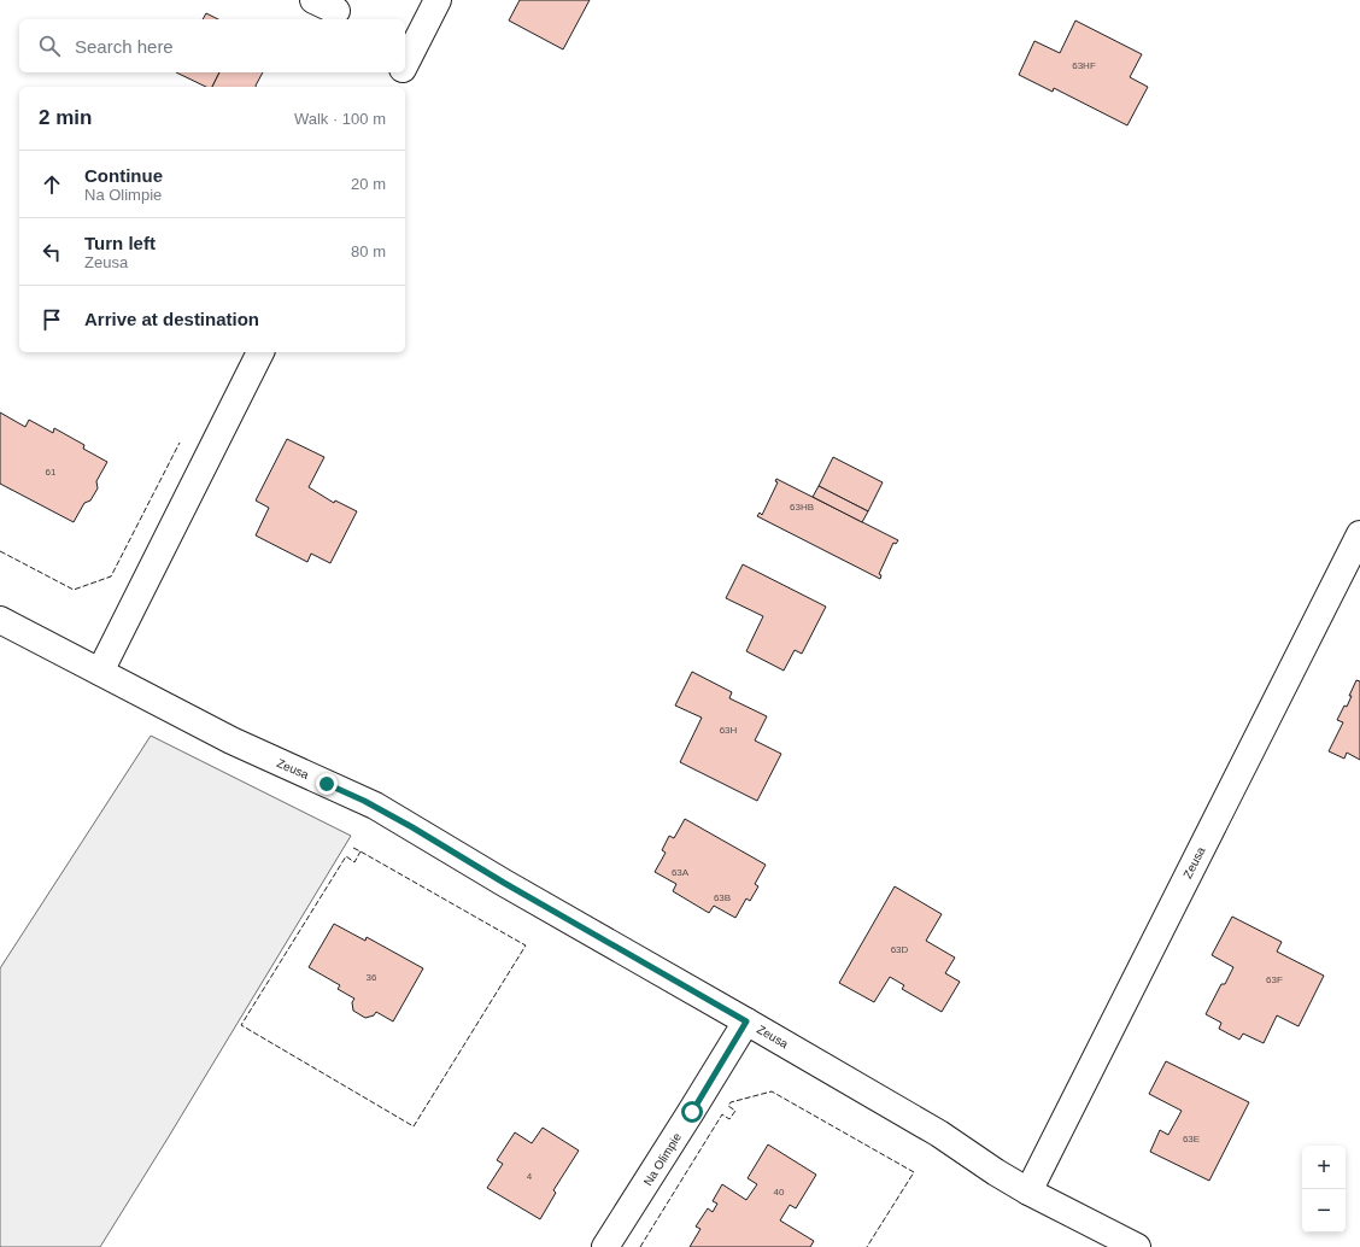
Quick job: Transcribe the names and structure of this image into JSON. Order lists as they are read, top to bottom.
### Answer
{
  "streets": {
    "street": ["Zeusa", "Na Olimpie"]
  },
  "crossings": [
    ["Zeusa", "Na Olimpie"]
  ],
  "house_numbers": [
    "63HF",
    "61",
    "63HB",
    "63H",
    "63A",
    "63B",
    "63D",
    "36",
    "63F",
    "63E",
    "4",
    "40"
  ],
  "page": {
    "search": "Search here",
    "heading": ["2 min", "Walk · 100 m"],
    "list": [
      ["Continue", "Na Olimpie", "20 m"],
      ["Turn left", "Zeusa", "80 m"],
      "Arrive at destination"
    ],
    "map_buttons": ["+", "−"]
  }
}
